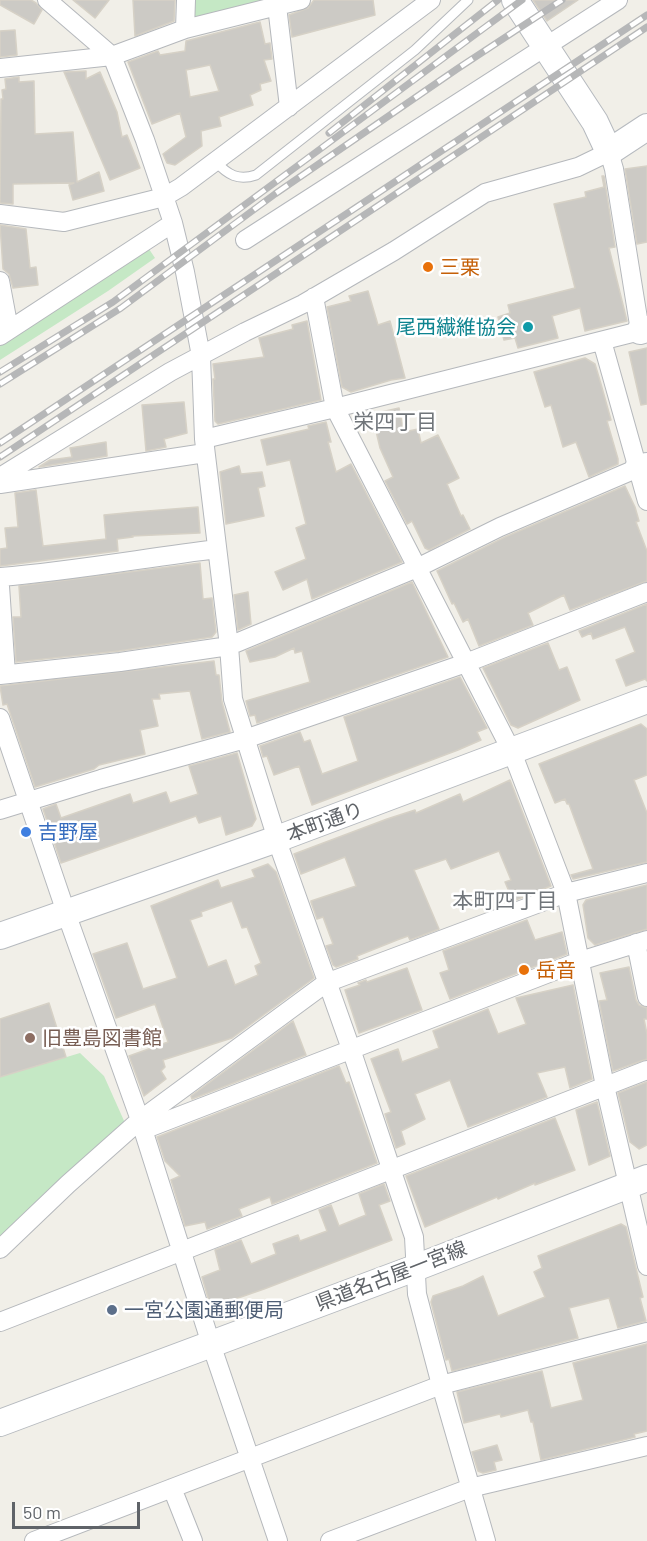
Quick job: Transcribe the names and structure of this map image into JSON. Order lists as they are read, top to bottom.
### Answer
{
  "streets": {
    "street": ["本町通り", "県道名古屋一宮線"]
  },
  "districts": ["栄四丁目", "本町四丁目"],
  "places": [
    "三栗",
    "尾西繊維協会",
    "吉野屋",
    "岳音",
    "旧豊島図書館",
    "一宮公園通郵便局"
  ],
  "scale_bar": "50 m"
}
